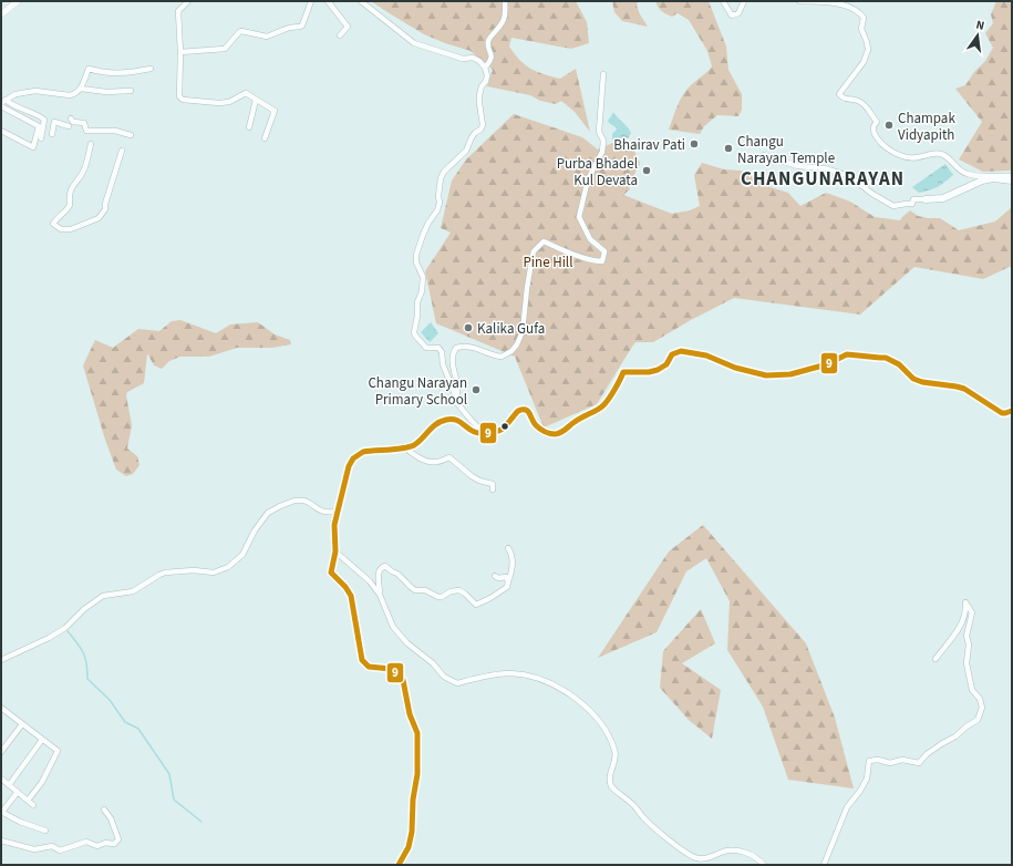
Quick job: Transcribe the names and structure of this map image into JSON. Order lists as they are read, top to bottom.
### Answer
{
  "districts": ["CHANGUNARAYAN"],
  "parks": ["Pine Hill"],
  "places": [
    "Champak Vidyapith",
    "Bhairav Pati",
    "Changu Narayan Temple",
    "Purba Bhadel Kul Devata",
    "Kalika Gufa",
    "Changu Narayan Primary School"
  ],
  "lines": ["transit line 9"],
  "north": "top"
}
